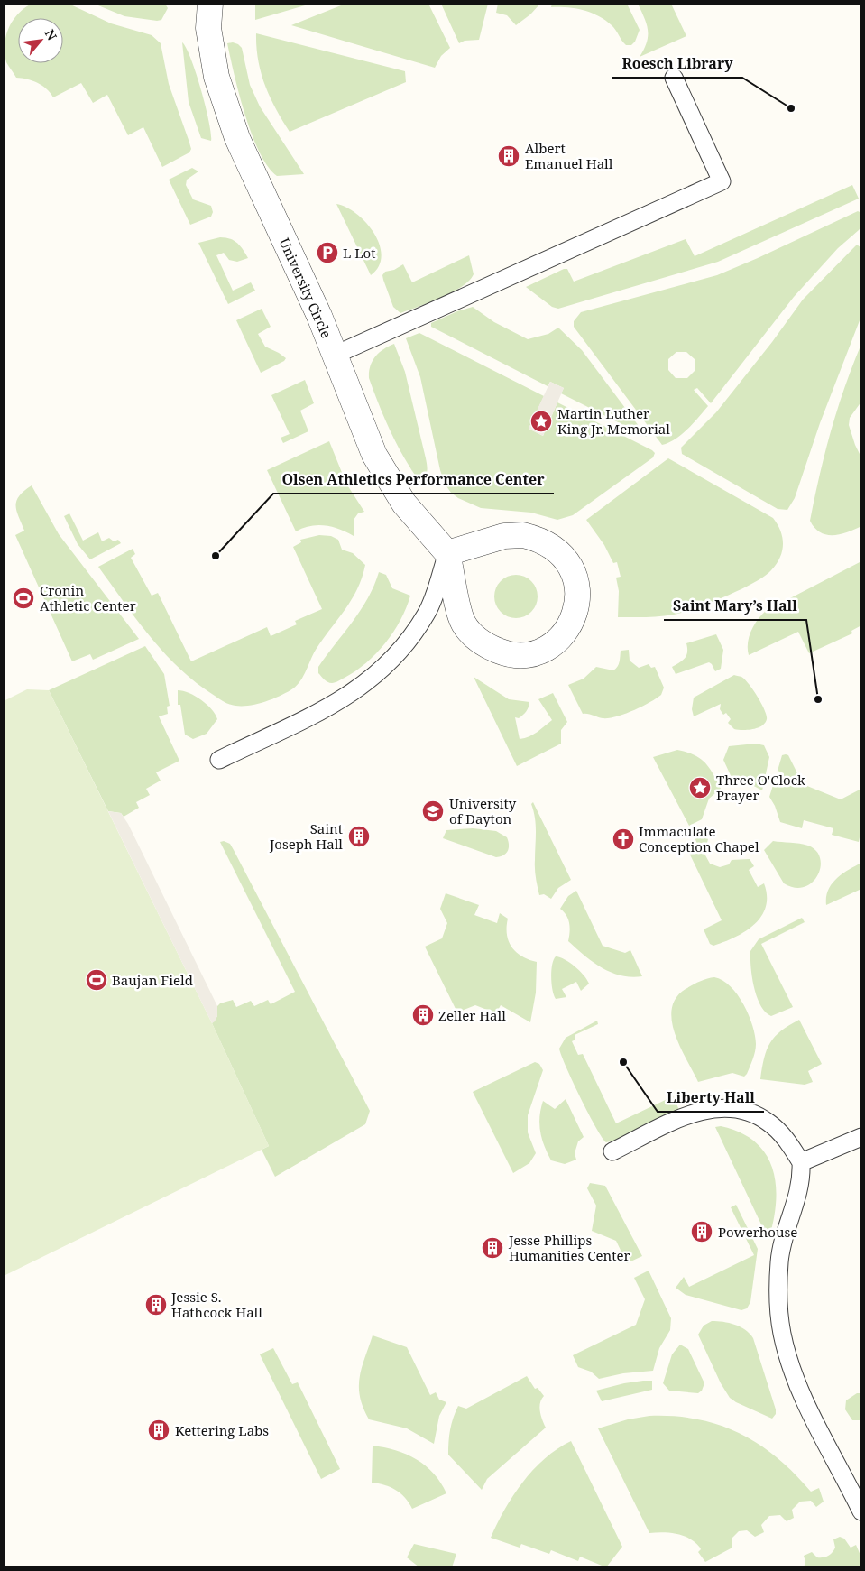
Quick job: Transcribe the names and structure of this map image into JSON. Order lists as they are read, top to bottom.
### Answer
{
  "streets": {
    "street": ["University Circle"]
  },
  "places": {
    "other": [
      "Roesch Library",
      "Olsen Athletics Performance Center",
      "Saint Mary’s Hall",
      "Liberty Hall"
    ],
    "building": [
      "Albert Emanuel Hall",
      "Saint Joseph Hall",
      "Zeller Hall",
      "Powerhouse",
      "Jesse Phillips Humanities Center",
      "Jessie S. Hathcock Hall",
      "Kettering Labs"
    ],
    "parking": ["L Lot"],
    "place": ["Martin Luther King Jr. Memorial", "Three O'Clock Prayer"],
    "sports": ["Cronin Athletic Center", "Baujan Field"],
    "school or university": ["University of Dayton"],
    "church": ["Immaculate Conception Chapel"]
  },
  "north": "top right"
}
